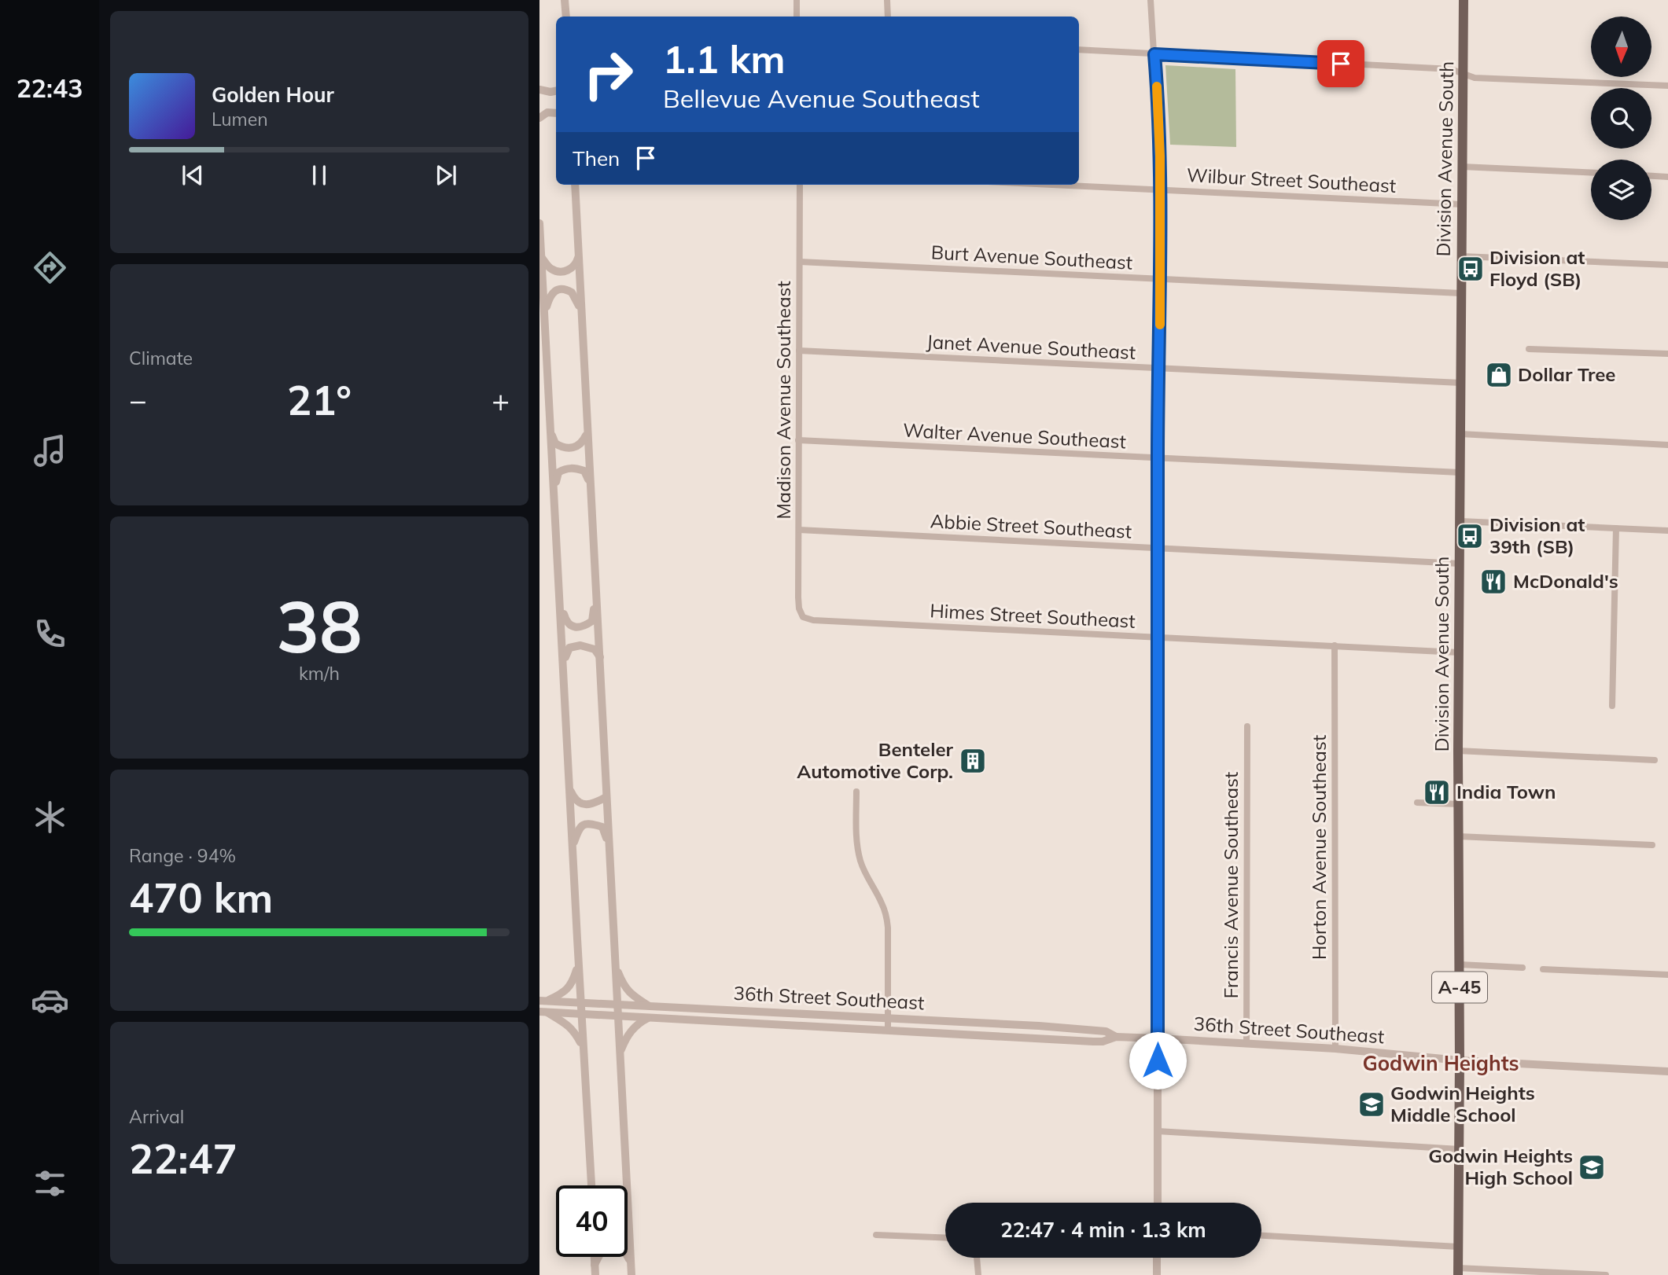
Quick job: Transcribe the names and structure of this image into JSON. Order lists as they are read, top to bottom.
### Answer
{
  "streets": {
    "main road": ["Division Avenue South", "A-45"],
    "street": [
      "Wilbur Street Southeast",
      "Burt Avenue Southeast",
      "Janet Avenue Southeast",
      "Madison Avenue Southeast",
      "Walter Avenue Southeast",
      "Abbie Street Southeast",
      "Himes Street Southeast",
      "Horton Avenue Southeast",
      "Francis Avenue Southeast",
      "36th Street Southeast"
    ]
  },
  "crossings": [
    ["Division Avenue South", "Wilbur Street Southeast"],
    ["Division Avenue South", "Burt Avenue Southeast"],
    ["Division Avenue South", "Janet Avenue Southeast"],
    ["Division Avenue South", "Walter Avenue Southeast"],
    ["Division Avenue South", "Abbie Street Southeast"],
    ["Division Avenue South", "Himes Street Southeast"],
    ["Division Avenue South", "36th Street Southeast"],
    ["Burt Avenue Southeast", "Madison Avenue Southeast"],
    ["Janet Avenue Southeast", "Madison Avenue Southeast"],
    ["Madison Avenue Southeast", "Walter Avenue Southeast"],
    ["Madison Avenue Southeast", "Abbie Street Southeast"],
    ["Madison Avenue Southeast", "Himes Street Southeast"],
    ["Himes Street Southeast", "Horton Avenue Southeast"],
    ["Horton Avenue Southeast", "36th Street Southeast"],
    ["Francis Avenue Southeast", "36th Street Southeast"]
  ],
  "districts": ["Godwin Heights"],
  "places": {
    "bus stop": ["Division at Floyd (SB)", "Division at 39th (SB)"],
    "shop": ["Dollar Tree"],
    "restaurant": ["McDonald's", "India Town"],
    "building": ["Benteler Automotive Corp."],
    "school or university": ["Godwin Heights Middle School", "Godwin Heights High School"]
  },
  "north": "bottom",
  "page": {
    "tabs": "22:43",
    "turn": ["1.1 km", "Bellevue Avenue Southeast"],
    "song": ["Golden Hour", "Lumen"],
    "then": "Then",
    "tile": [
      "Climate",
      ["38", "km/h"],
      ["Range · 94%", "470 km"],
      ["Arrival", "22:47"]
    ],
    "heat": ["−", "21°", "+"],
    "limit": "40",
    "trip": "22:47 · 4 min · 1.3 km"
  }
}
